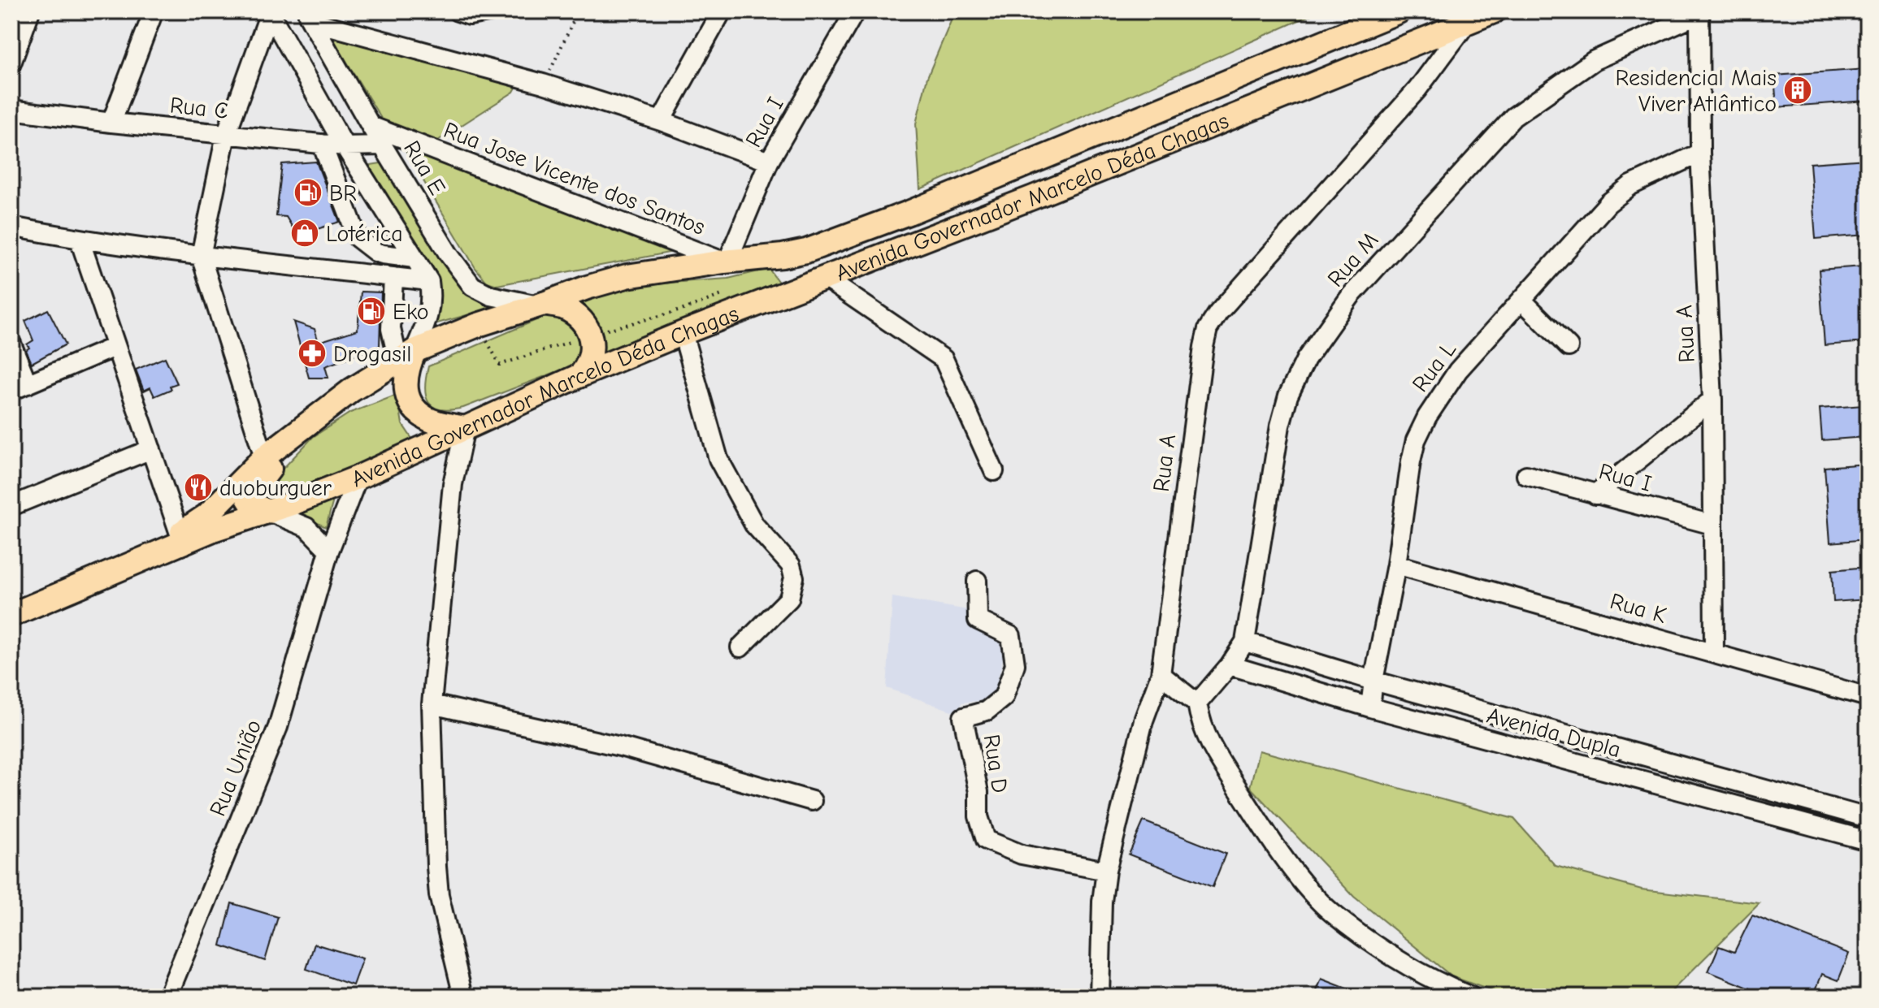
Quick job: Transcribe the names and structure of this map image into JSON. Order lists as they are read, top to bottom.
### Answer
{
  "streets": {
    "main road": ["Avenida Governador Marcelo Déda Chagas"],
    "street": [
      "Rua C",
      "Rua I",
      "Rua E",
      "Rua Jose Vicente dos Santos",
      "Rua M",
      "Rua A",
      "Rua L",
      "Rua K",
      "Avenida Dupla",
      "Rua D",
      "Rua União"
    ]
  },
  "crossings": [
    ["Rua C", "Rua E"],
    ["Rua I", "Rua Jose Vicente dos Santos"],
    ["Rua I", "Avenida Governador Marcelo Déda Chagas"],
    ["Rua I", "Rua A"],
    ["Rua E", "Rua Jose Vicente dos Santos"],
    ["Rua E", "Avenida Governador Marcelo Déda Chagas"],
    ["Rua Jose Vicente dos Santos", "Avenida Governador Marcelo Déda Chagas"],
    ["Avenida Governador Marcelo Déda Chagas", "Rua A"],
    ["Avenida Governador Marcelo Déda Chagas", "Rua União"],
    ["Rua M", "Rua A"],
    ["Rua M", "Avenida Dupla"],
    ["Rua A", "Rua L"],
    ["Rua A", "Rua K"],
    ["Rua A", "Rua D"],
    ["Rua L", "Rua K"],
    ["Rua L", "Avenida Dupla"]
  ],
  "places": {
    "building": ["Residencial Mais Viver Atlântico"],
    "fuel station": ["BR", "Eko"],
    "shop": ["Lotérica"],
    "pharmacy": ["Drogasil"],
    "restaurant": ["duoburguer"]
  }
}
